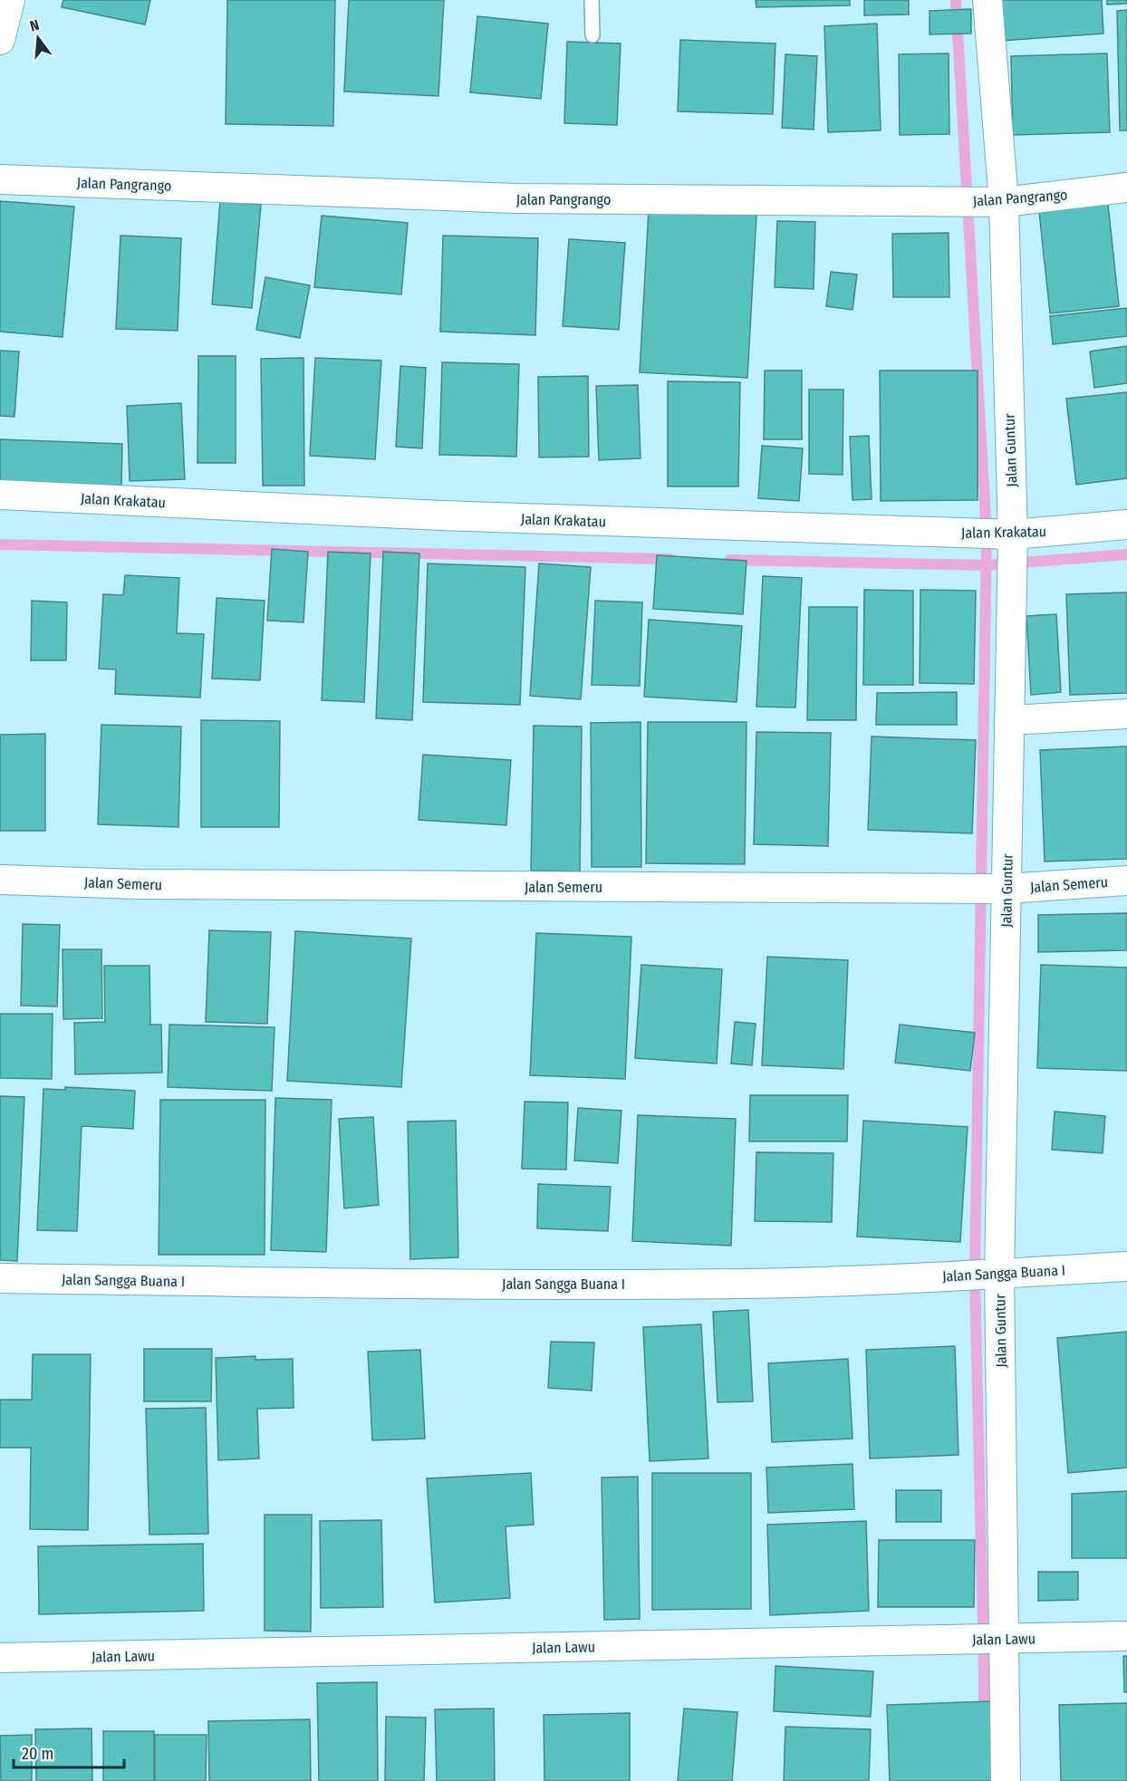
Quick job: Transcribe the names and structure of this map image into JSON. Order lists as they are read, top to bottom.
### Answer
{
  "streets": {
    "street": [
      "Jalan Pangrango",
      "Jalan Guntur",
      "Jalan Krakatau",
      "Jalan Semeru",
      "Jalan Sangga Buana I",
      "Jalan Lawu"
    ]
  },
  "crossings": [
    ["Jalan Pangrango", "Jalan Guntur"],
    ["Jalan Guntur", "Jalan Krakatau"],
    ["Jalan Guntur", "Jalan Semeru"],
    ["Jalan Guntur", "Jalan Sangga Buana I"],
    ["Jalan Guntur", "Jalan Lawu"]
  ],
  "scale_bar": "20 m",
  "north": "top"
}
